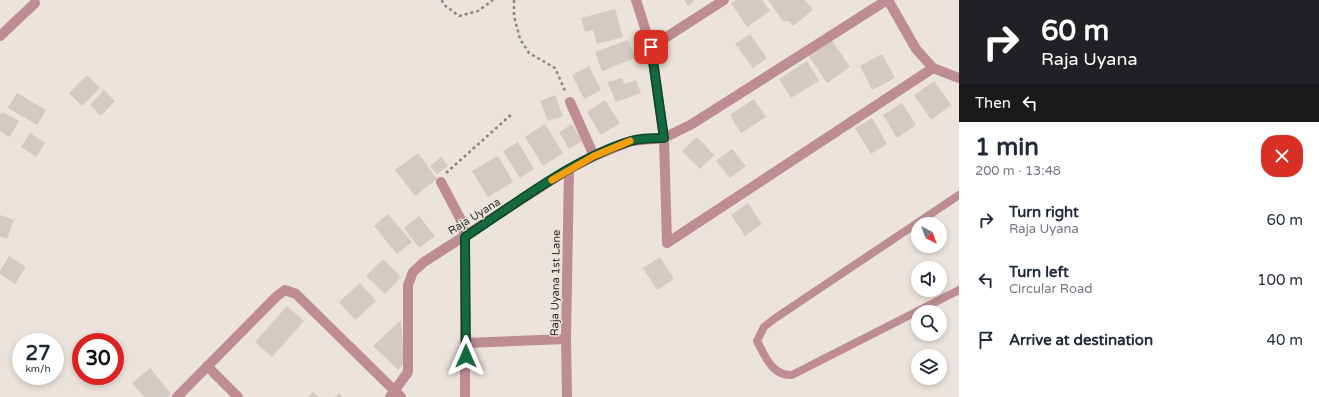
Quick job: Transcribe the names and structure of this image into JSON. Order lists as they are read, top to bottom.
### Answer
{
  "streets": {
    "street": ["Raja Uyana", "Raja Uyana 1st Lane"]
  },
  "crossings": [
    ["Raja Uyana", "Raja Uyana 1st Lane"]
  ],
  "north": "bottom right",
  "page": {
    "turn": ["60 m", "Raja Uyana"],
    "then": "Then",
    "heading": ["1 min", "200 m · 13:48"],
    "list": [
      {
        "name": "Turn right",
        "note": "Raja Uyana",
        "value": "60 m"
      },
      {
        "name": "Turn left",
        "note": "Circular Road",
        "value": "100 m"
      },
      {
        "name": "Arrive at destination",
        "value": "40 m"
      }
    ],
    "speed": "27 km/h",
    "limit": "30"
  }
}
